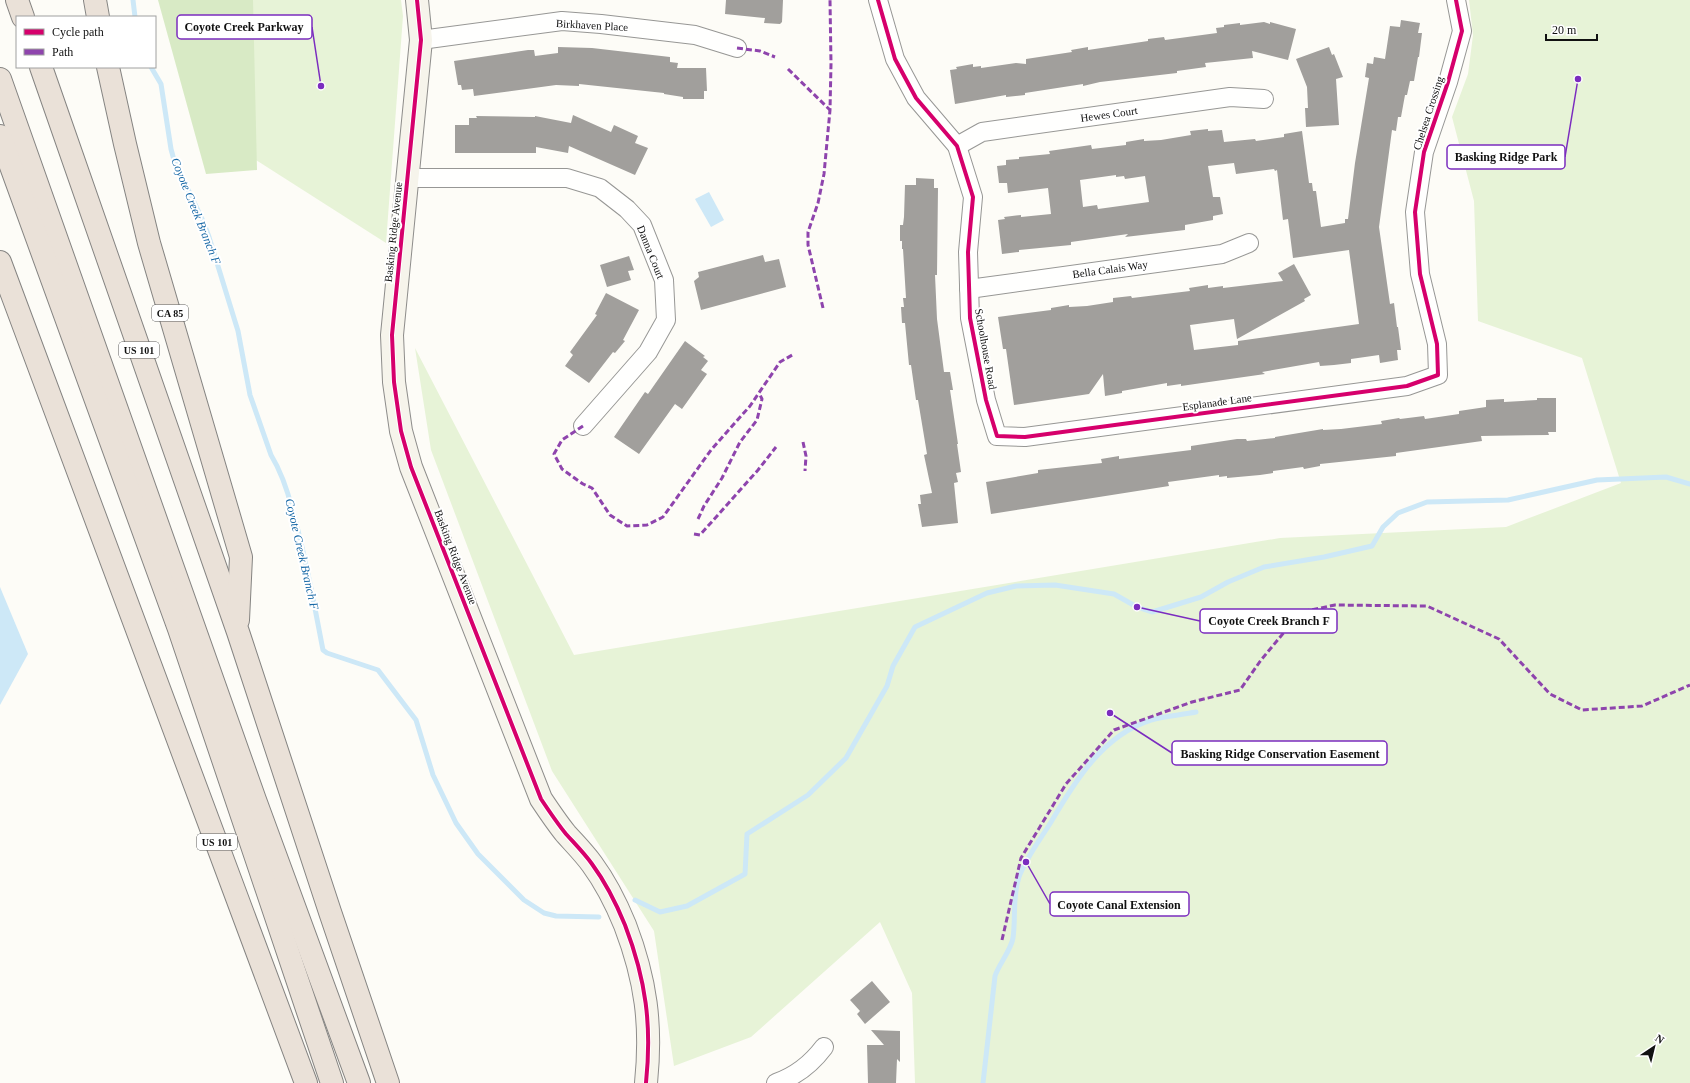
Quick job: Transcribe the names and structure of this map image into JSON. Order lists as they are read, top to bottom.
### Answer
{
  "streets": {
    "highway": ["CA 85", "US 101"],
    "street": [
      "Birkhaven Place",
      "Chelsea Crossing",
      "Hewes Court",
      "Basking Ridge Avenue",
      "Danna Court",
      "Bella Calais Way",
      "Schoolhouse Road",
      "Esplanade Lane"
    ]
  },
  "crossings": [
    ["Birkhaven Place", "Basking Ridge Avenue"],
    ["Chelsea Crossing", "Esplanade Lane"],
    ["Hewes Court", "Schoolhouse Road"],
    ["Basking Ridge Avenue", "Danna Court"],
    ["Bella Calais Way", "Schoolhouse Road"],
    ["CA 85", "US 101"],
    ["Schoolhouse Road", "Esplanade Lane"]
  ],
  "water": ["Coyote Creek Branch F"],
  "places": [
    "Basking Ridge Park",
    "Coyote Creek Parkway",
    "Coyote Creek Branch F",
    "Basking Ridge Conservation Easement",
    "Coyote Canal Extension"
  ],
  "legend": ["Cycle path", "Path"],
  "scale_bar": "20 m",
  "north": "top right"
}
